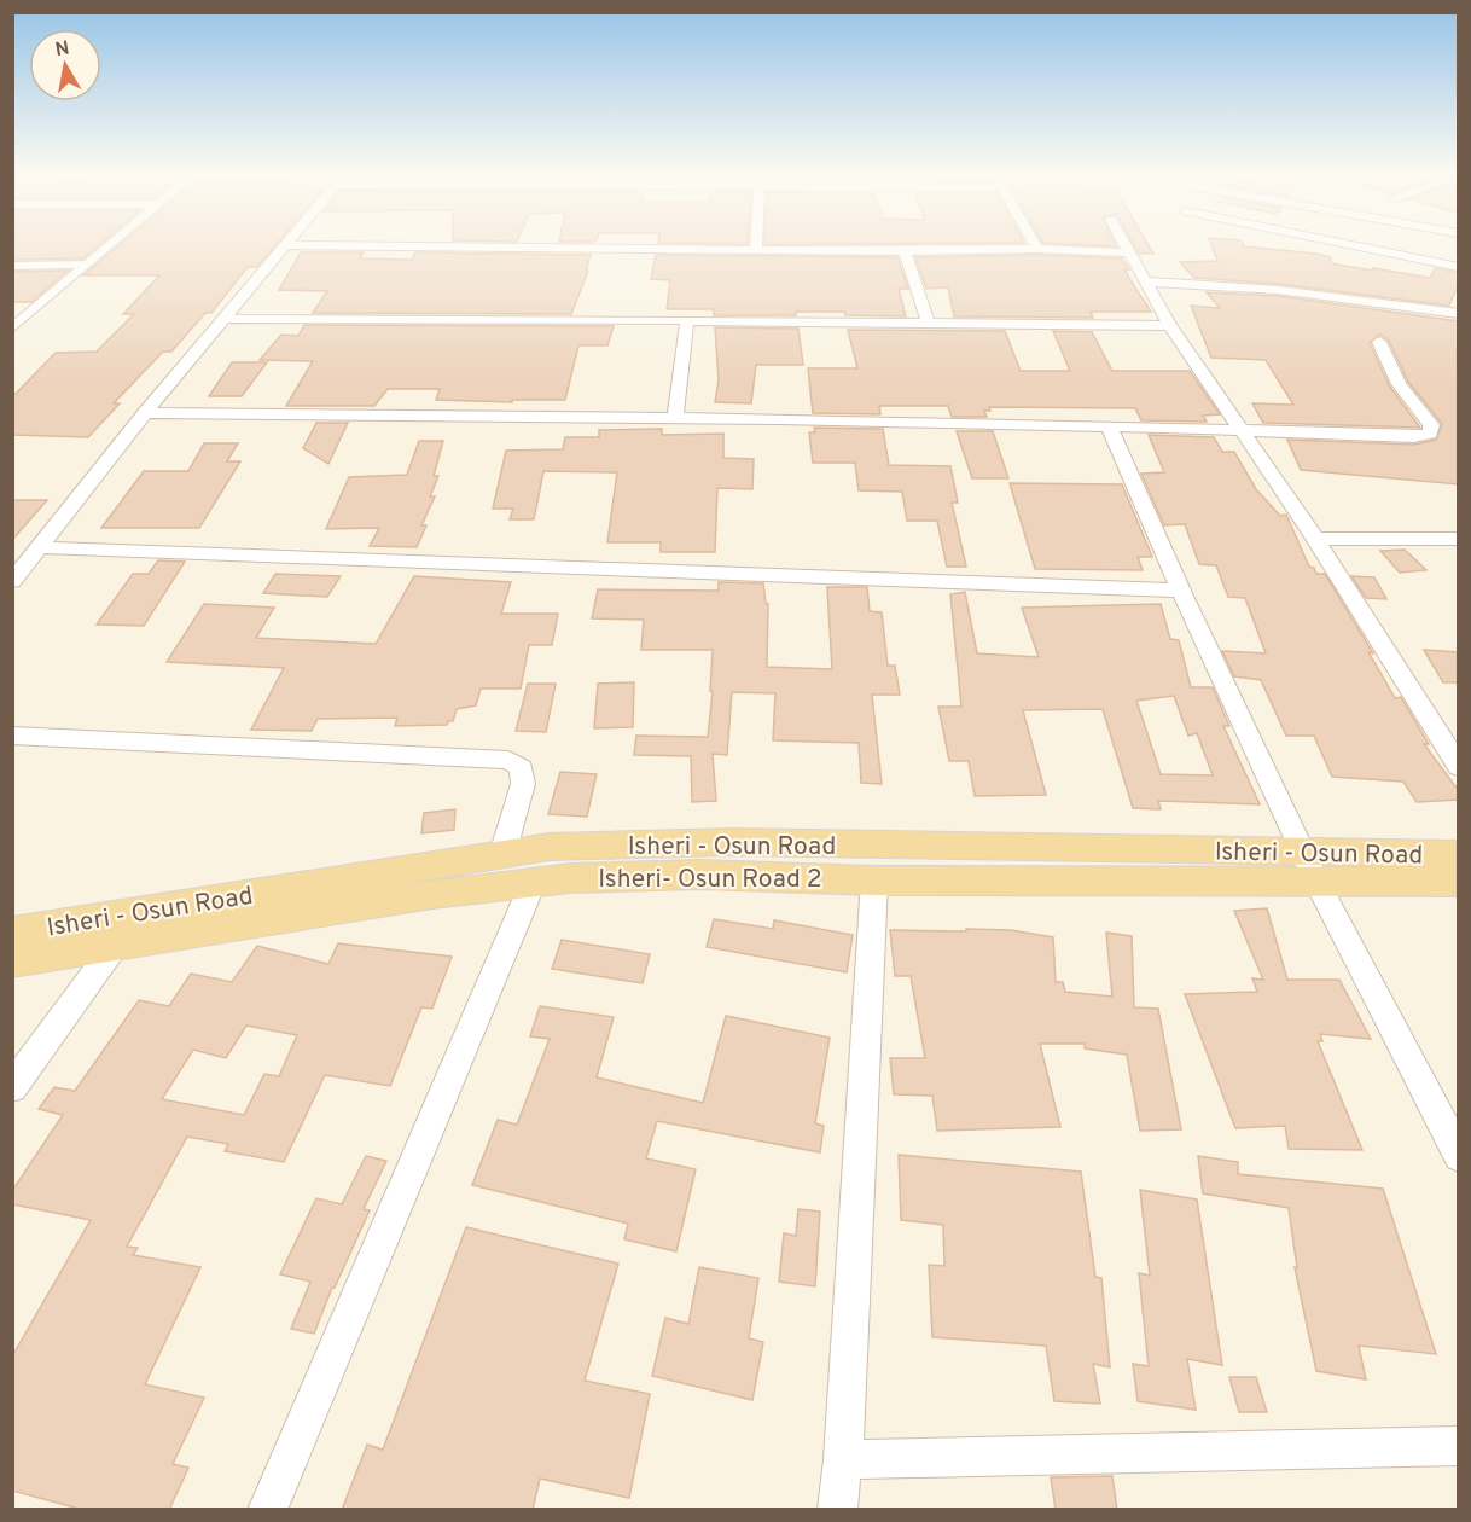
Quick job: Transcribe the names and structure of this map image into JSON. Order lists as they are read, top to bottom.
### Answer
{
  "streets": {
    "main road": ["Isheri - Osun Road", "Isheri- Osun Road 2"]
  },
  "crossings": [
    ["Isheri - Osun Road", "Isheri- Osun Road 2"]
  ],
  "north": "top"
}
